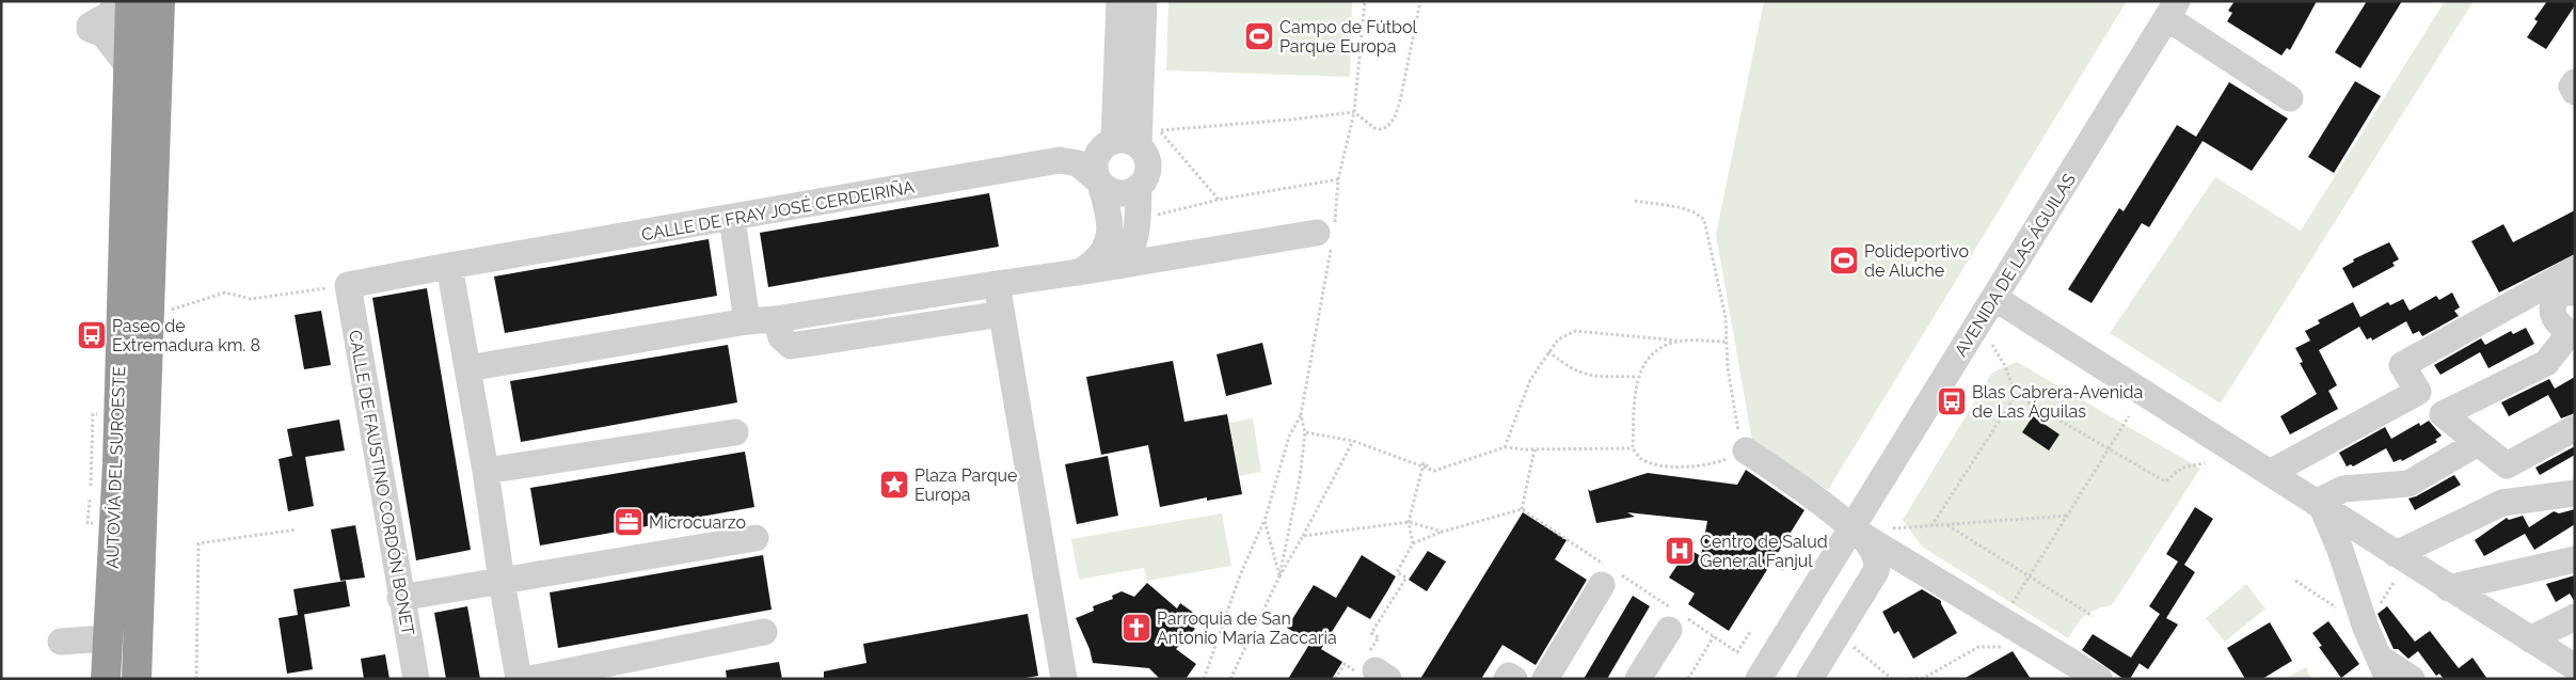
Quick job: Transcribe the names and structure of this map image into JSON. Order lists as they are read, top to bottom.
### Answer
{
  "streets": {
    "highway": ["AUTOVÍA DEL SUROESTE"],
    "street": ["CALLE DE FRAY JOSÉ CERDEIRIÑA", "AVENIDA DE LAS ÁGUILAS", "CALLE DE FAUSTINO CORDÓN BONET"]
  },
  "crossings": [
    ["CALLE DE FRAY JOSÉ CERDEIRIÑA", "CALLE DE FAUSTINO CORDÓN BONET"]
  ],
  "places": {
    "sports": ["Campo de Fútbol Parque Europa", "Polideportivo de Aluche"],
    "bus stop": ["Paseo de Extremadura km. 8", "Blas Cabrera-Avenida de Las Águilas"],
    "place": ["Plaza Parque Europa"],
    "office": ["Microcuarzo"],
    "hospital": ["Centro de Salud General Fanjul"],
    "church": ["Parroquia de San Antonio María Zaccaria"]
  }
}
